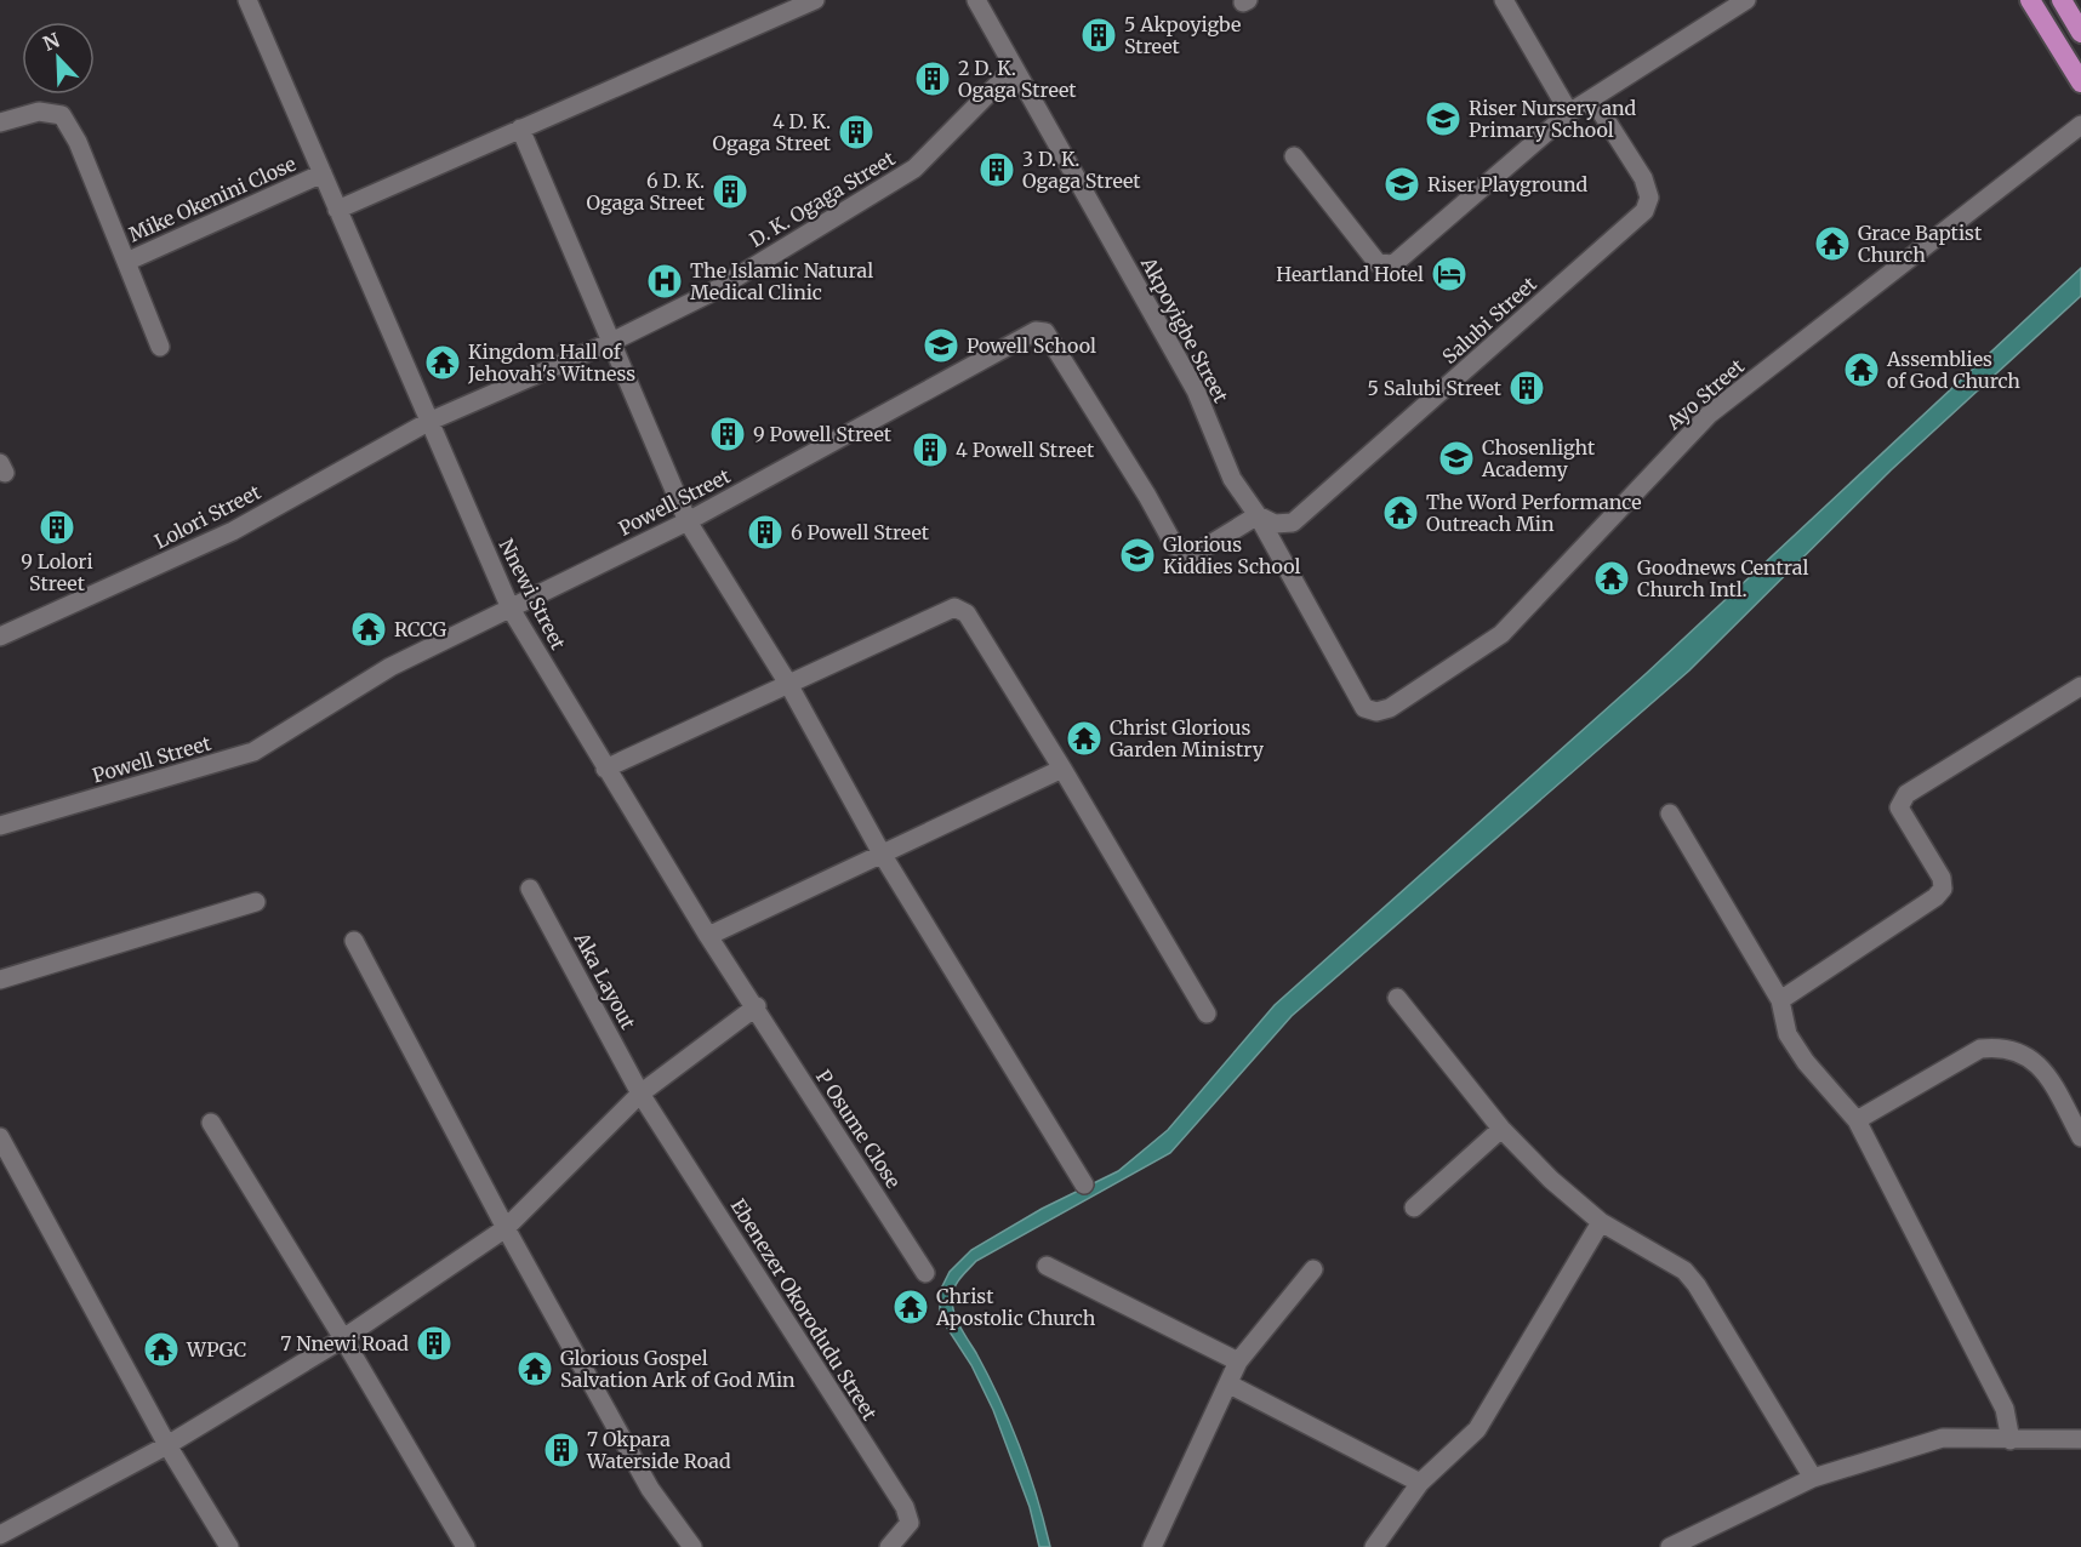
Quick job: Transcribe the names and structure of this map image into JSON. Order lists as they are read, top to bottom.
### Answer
{
  "streets": {
    "street": [
      "Mike Okenini Close",
      "D. K. Ogaga Street",
      "Salubi Street",
      "Akpoyigbe Street",
      "Ayo Street",
      "Powell Street",
      "Lolori Street",
      "Nnewi Street",
      "Aka Layout",
      "P Osume Close",
      "Ebenezer Okorodudu Street"
    ]
  },
  "crossings": [
    ["Mike Okenini Close", "Nnewi Street"],
    ["D. K. Ogaga Street", "Akpoyigbe Street"],
    ["D. K. Ogaga Street", "Lolori Street"],
    ["D. K. Ogaga Street", "Nnewi Street"],
    ["Salubi Street", "Akpoyigbe Street"],
    ["Salubi Street", "Powell Street"],
    ["Akpoyigbe Street", "Ayo Street"],
    ["Akpoyigbe Street", "Powell Street"],
    ["Powell Street", "Nnewi Street"],
    ["Lolori Street", "Nnewi Street"],
    ["Nnewi Street", "P Osume Close"],
    ["Aka Layout", "Ebenezer Okorodudu Street"]
  ],
  "places": {
    "building": [
      "5 Akpoyigbe Street",
      "2 D. K. Ogaga Street",
      "4 D. K. Ogaga Street",
      "3 D. K. Ogaga Street",
      "6 D. K. Ogaga Street",
      "5 Salubi Street",
      "9 Powell Street",
      "4 Powell Street",
      "9 Lolori Street",
      "6 Powell Street",
      "7 Nnewi Road",
      "7 Okpara Waterside Road"
    ],
    "school or university": [
      "Riser Nursery and Primary School",
      "Riser Playground",
      "Powell School",
      "Chosenlight Academy",
      "Glorious Kiddies School"
    ],
    "temple": [
      "Grace Baptist Church",
      "Kingdom Hall of Jehovah's Witness",
      "Assemblies of God Church",
      "The Word Performance Outreach Min",
      "Goodnews Central Church Intl.",
      "RCCG",
      "Christ Glorious Garden Ministry",
      "Christ Apostolic Church",
      "WPGC",
      "Glorious Gospel Salvation Ark of God Min"
    ],
    "hotel": ["Heartland Hotel"],
    "hospital": ["The Islamic Natural Medical Clinic"]
  },
  "north": "top left"
}
